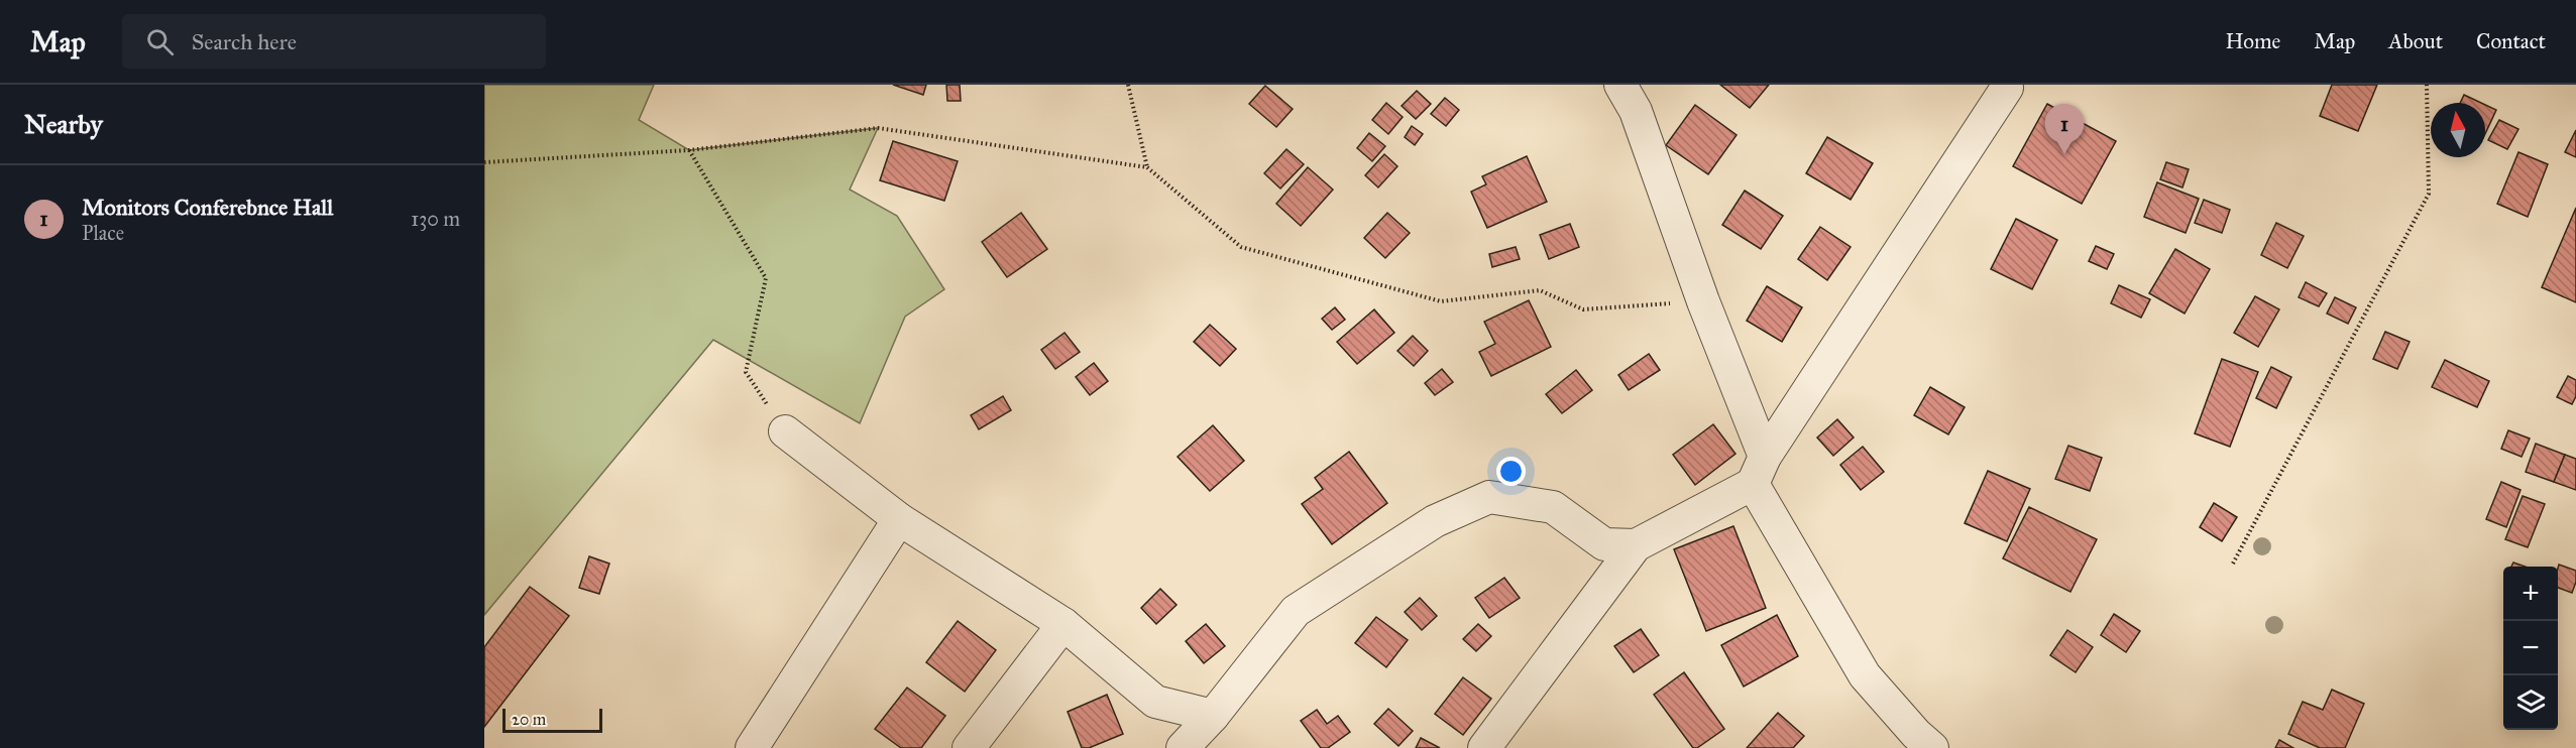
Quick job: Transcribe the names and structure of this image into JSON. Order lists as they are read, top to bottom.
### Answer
{
  "scale_bar": "20 m",
  "north": "top",
  "page": {
    "header": "Map",
    "search": "Search here",
    "nav": [
      "Home",
      "Map",
      "About",
      "Contact"
    ],
    "heading": "Nearby",
    "pins": "1",
    "list": [
      {
        "mark": "1",
        "name": "Monitors Conferebnce Hall",
        "note": "Place",
        "value": "130 m"
      }
    ],
    "map_buttons": ["+", "−"],
    "scale": "20 m"
  }
}
